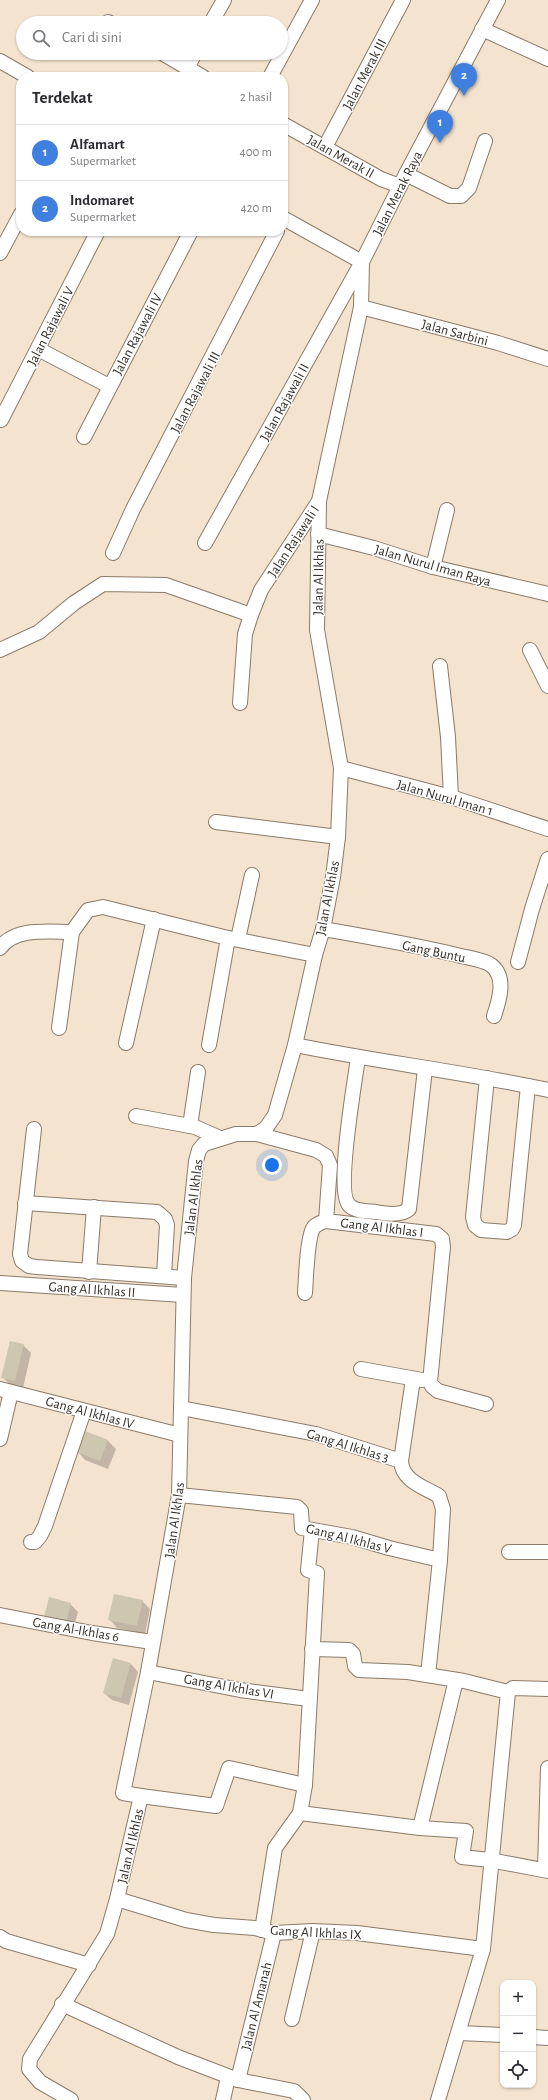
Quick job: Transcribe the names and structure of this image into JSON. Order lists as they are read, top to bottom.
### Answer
{
  "streets": {
    "street": [
      "Jalan Merak III",
      "Jalan Merak II",
      "Jalan Merak Raya",
      "Jalan Rajawali V",
      "Jalan Sarbini",
      "Jalan Rajawali IV",
      "Jalan Rajawali III",
      "Jalan Rajawali II",
      "Jalan Rajawali I",
      "Jalan Nurul Iman Raya",
      "Jalan Al Ikhlas",
      "Jalan Nurul Iman 1",
      "Gang Buntu",
      "Gang Al Ikhlas I",
      "Gang Al Ikhlas II",
      "Gang Al Ikhlas IV",
      "Gang Al Ikhlas 3",
      "Gang Al Ikhlas V",
      "Gang Al-Ikhlas 6",
      "Gang Al Ikhlas VI",
      "Gang Al Ikhlas IX",
      "Jalan Al Amanah"
    ]
  },
  "crossings": [
    ["Jalan Merak III", "Jalan Merak II"],
    ["Jalan Merak II", "Jalan Merak Raya"],
    ["Jalan Merak Raya", "Jalan Sarbini"],
    ["Jalan Merak Raya", "Jalan Rajawali II"],
    ["Jalan Merak Raya", "Jalan Rajawali I"],
    ["Jalan Sarbini", "Jalan Rajawali I"],
    ["Jalan Rajawali I", "Jalan Al Ikhlas"],
    ["Jalan Nurul Iman Raya", "Jalan Al Ikhlas"],
    ["Jalan Al Ikhlas", "Jalan Nurul Iman 1"],
    ["Jalan Al Ikhlas", "Gang Buntu"],
    ["Jalan Al Ikhlas", "Gang Al Ikhlas I"],
    ["Jalan Al Ikhlas", "Gang Al Ikhlas II"],
    ["Jalan Al Ikhlas", "Gang Al Ikhlas IV"],
    ["Jalan Al Ikhlas", "Gang Al Ikhlas 3"],
    ["Jalan Al Ikhlas", "Gang Al Ikhlas V"],
    ["Jalan Al Ikhlas", "Gang Al-Ikhlas 6"],
    ["Jalan Al Ikhlas", "Gang Al Ikhlas VI"],
    ["Jalan Al Ikhlas", "Gang Al Ikhlas IX"],
    ["Gang Al Ikhlas 3", "Gang Al Ikhlas V"],
    ["Gang Al Ikhlas IX", "Jalan Al Amanah"]
  ],
  "page": {
    "search": "Cari di sini",
    "pins": ["2", "1"],
    "heading": ["Terdekat", "2 hasil"],
    "list": [
      {
        "mark": "1",
        "name": "Alfamart",
        "note": "Supermarket",
        "value": "400 m"
      },
      {
        "mark": "2",
        "name": "Indomaret",
        "note": "Supermarket",
        "value": "420 m"
      }
    ],
    "map_buttons": ["+", "−"]
  }
}
